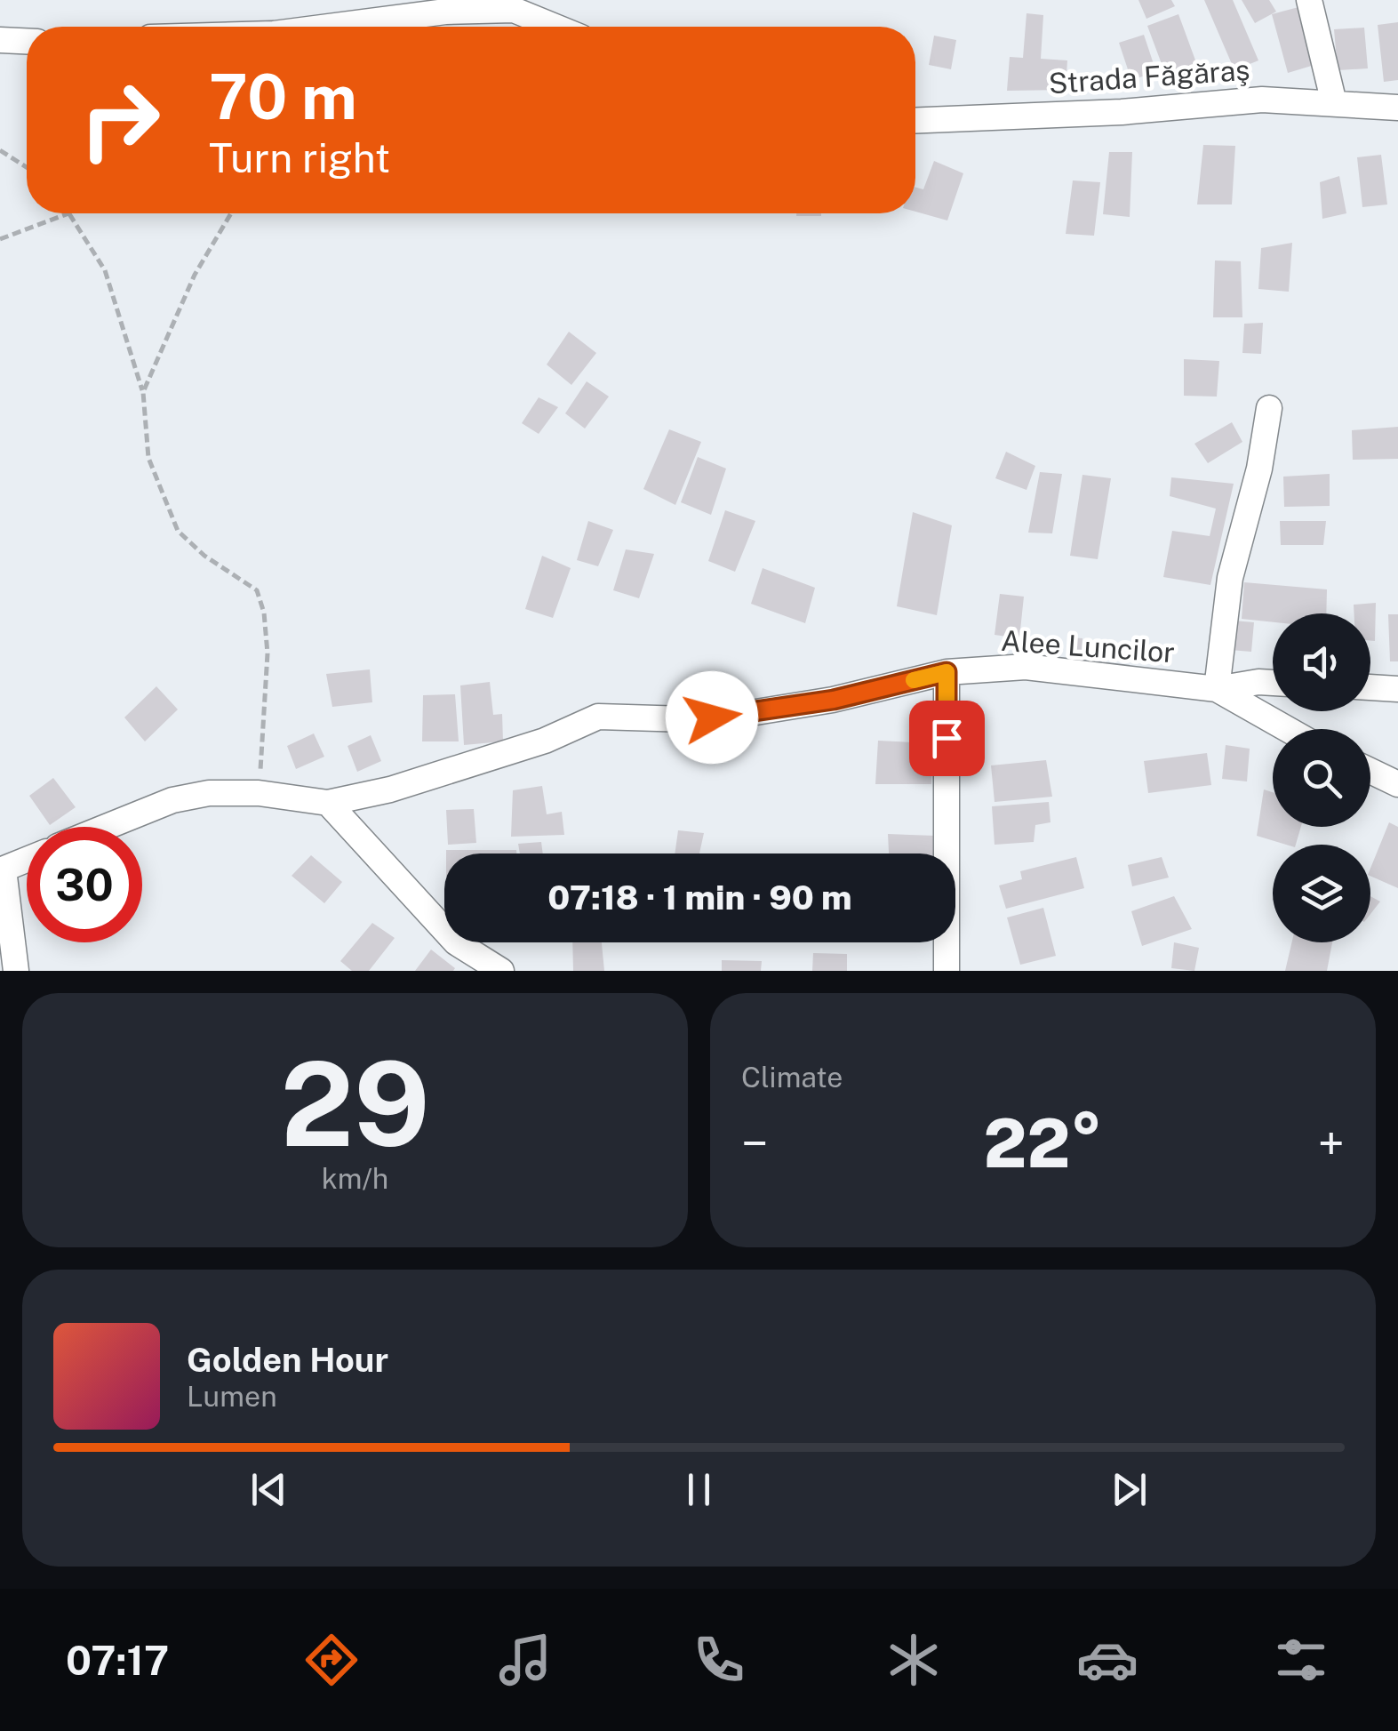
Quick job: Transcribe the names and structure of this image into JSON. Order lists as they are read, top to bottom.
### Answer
{
  "streets": {
    "street": ["Strada Făgăraş", "Alee Luncilor"]
  },
  "page": {
    "turn": ["70 m", "Turn right"],
    "limit": "30",
    "trip": "07:18 · 1 min · 90 m",
    "tile": [
      ["29", "km/h"],
      "Climate"
    ],
    "heat": ["−", "22°", "+"],
    "song": ["Golden Hour", "Lumen"],
    "tabs": "07:17"
  }
}
